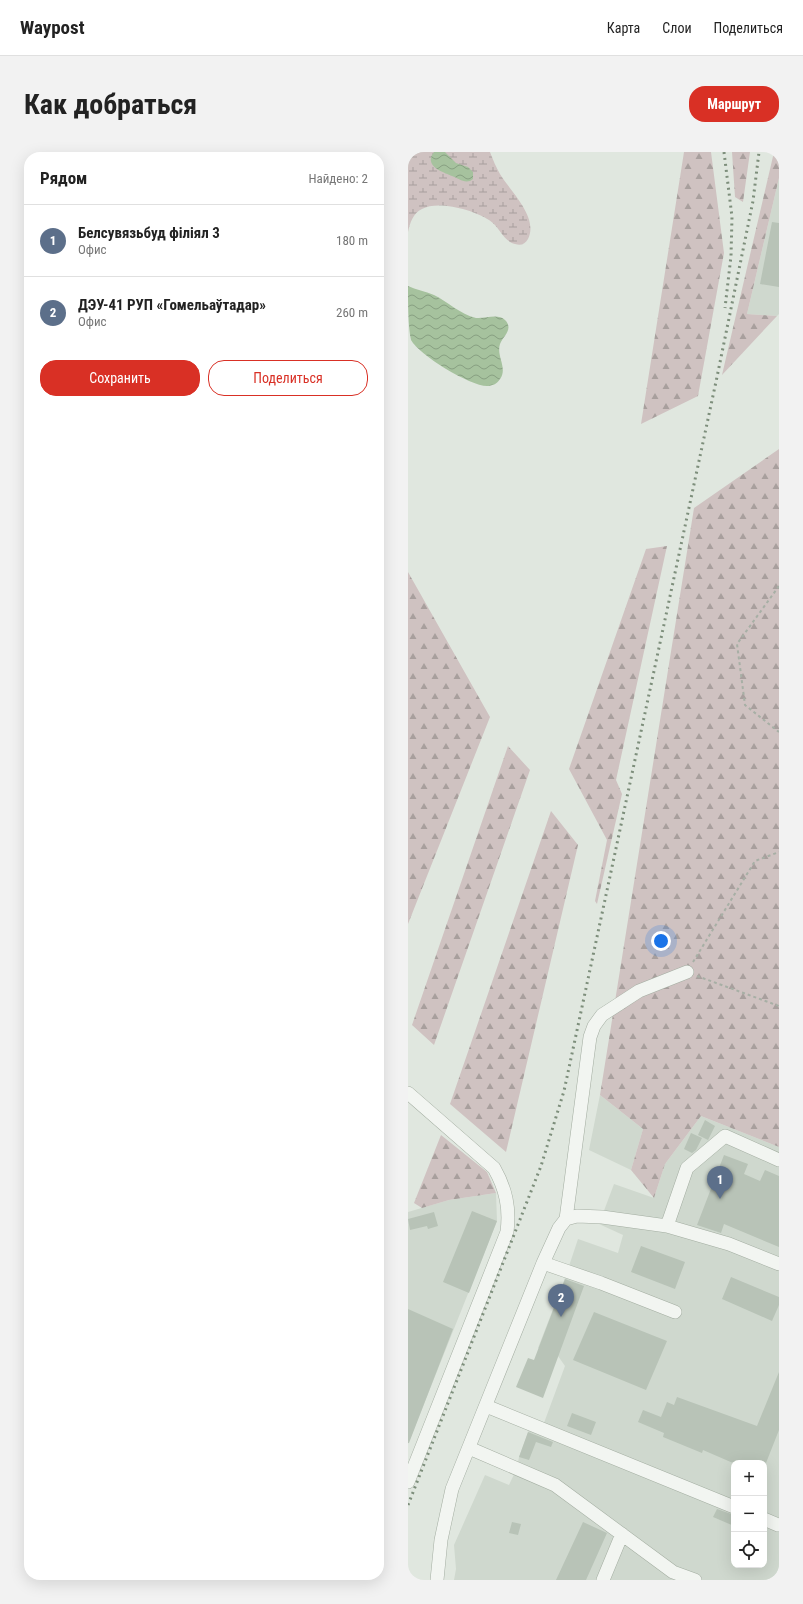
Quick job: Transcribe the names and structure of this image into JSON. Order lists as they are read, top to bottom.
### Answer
{
  "page": {
    "header": "Waypost",
    "nav": ["Карта", "Слои", "Поделиться"],
    "buttons": [
      "Маршрут",
      ["Сохранить", "Поделиться"]
    ],
    "title": "Как добраться",
    "heading": ["Рядом", "Найдено: 2"],
    "list": [
      {
        "mark": "1",
        "name": "Белсувязьбуд філіял 3",
        "note": "Офис",
        "value": "180 m"
      },
      {
        "mark": "2",
        "name": "ДЭУ-41 РУП «Гомельаўтадар»",
        "note": "Офис",
        "value": "260 m"
      }
    ],
    "pins": ["1", "2"],
    "map_buttons": ["+", "−"]
  }
}
